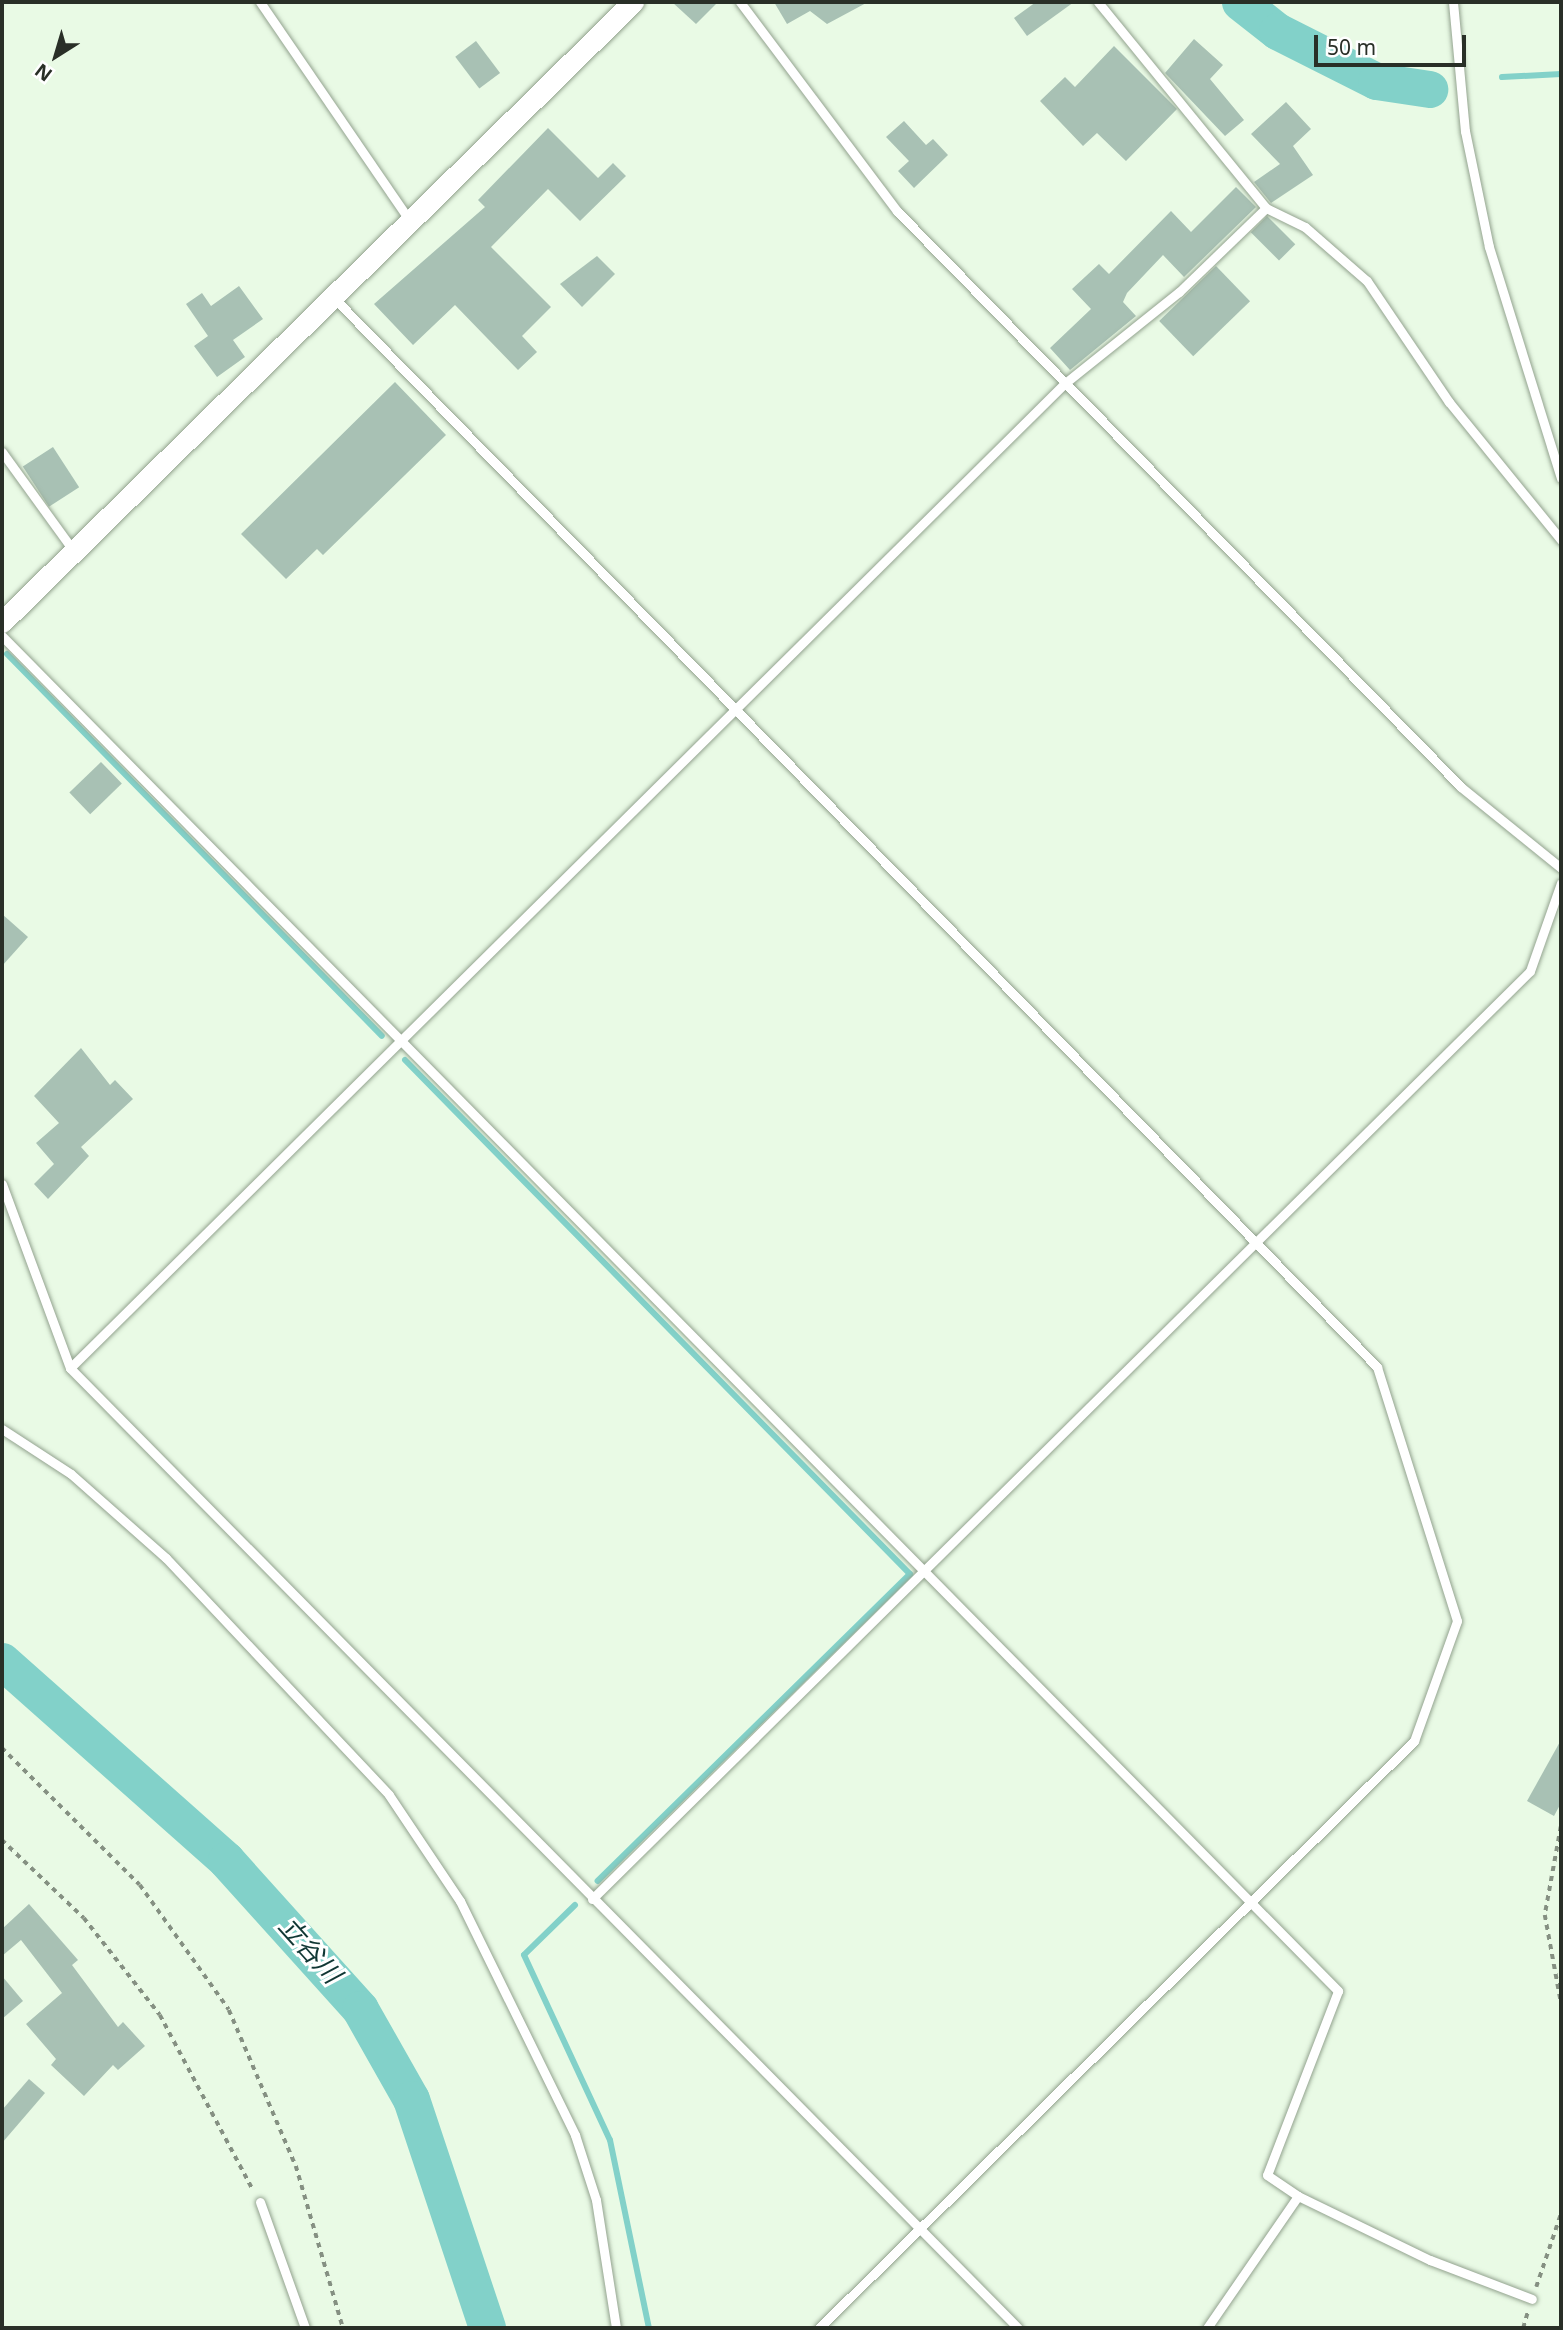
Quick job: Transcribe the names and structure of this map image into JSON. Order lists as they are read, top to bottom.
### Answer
{
  "water": ["立谷川"],
  "scale_bar": "50 m",
  "north": "bottom left"
}
